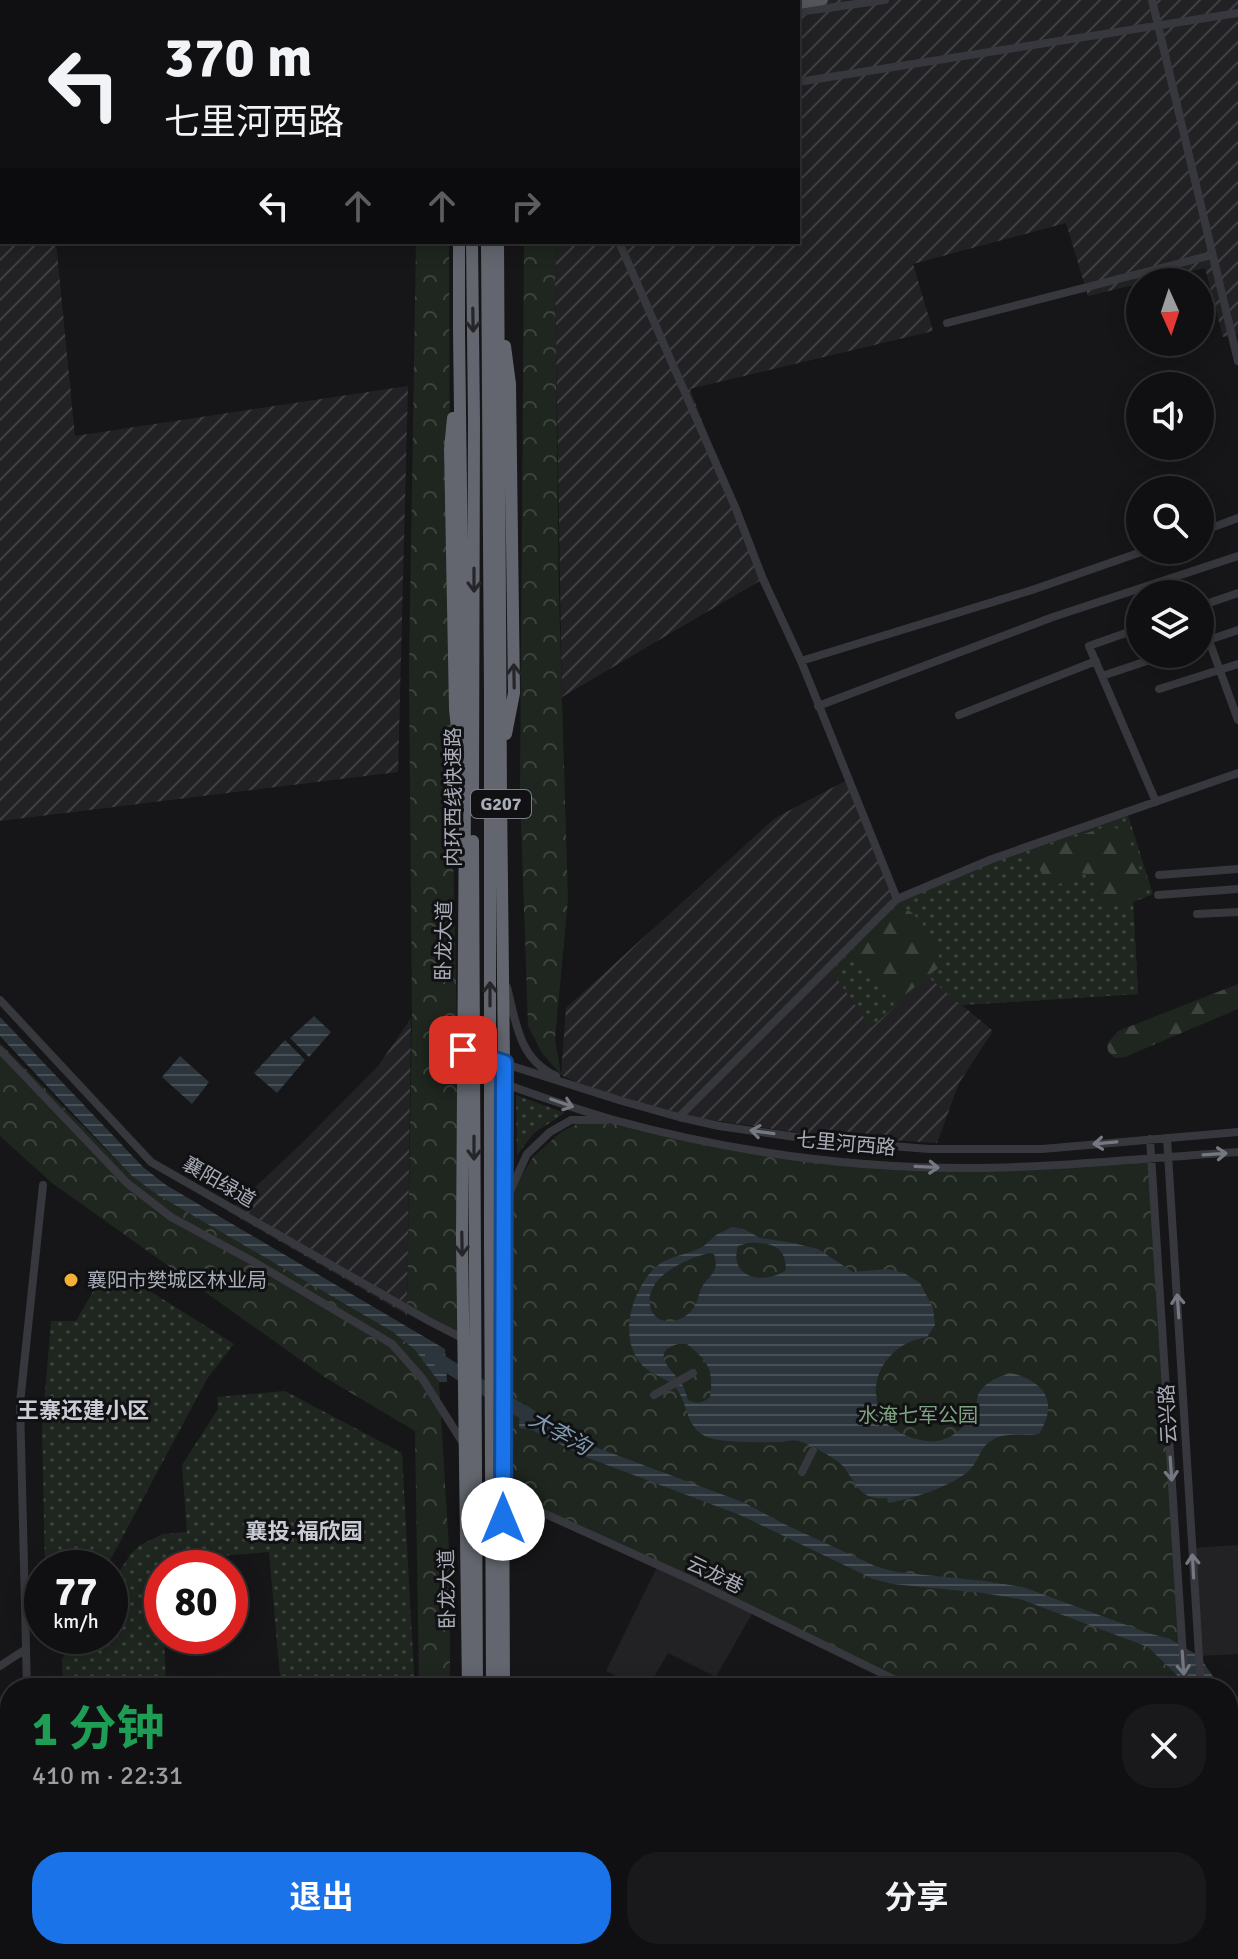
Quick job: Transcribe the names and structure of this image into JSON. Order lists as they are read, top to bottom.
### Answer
{
  "streets": {
    "highway": ["内环西线快速路", "G207", "卧龙大道"],
    "street": [
      "七里河西路",
      "襄阳绿道",
      "云兴路",
      "云龙巷"
    ]
  },
  "crossings": [
    ["G207", "七里河西路"],
    ["G207", "云龙巷"],
    ["卧龙大道", "七里河西路"],
    ["卧龙大道", "襄阳绿道"],
    ["七里河西路", "云兴路"]
  ],
  "districts": ["王寨还建小区", "襄投·福欣园"],
  "water": ["大李沟"],
  "parks": ["水淹七军公园"],
  "places": ["襄阳市樊城区林业局"],
  "north": "bottom",
  "page": {
    "turn": ["370 m", "七里河西路"],
    "speed": "77 km/h",
    "limit": "80",
    "heading": ["1 分钟", "410 m · 22:31"],
    "buttons": ["退出", "分享"]
  }
}
